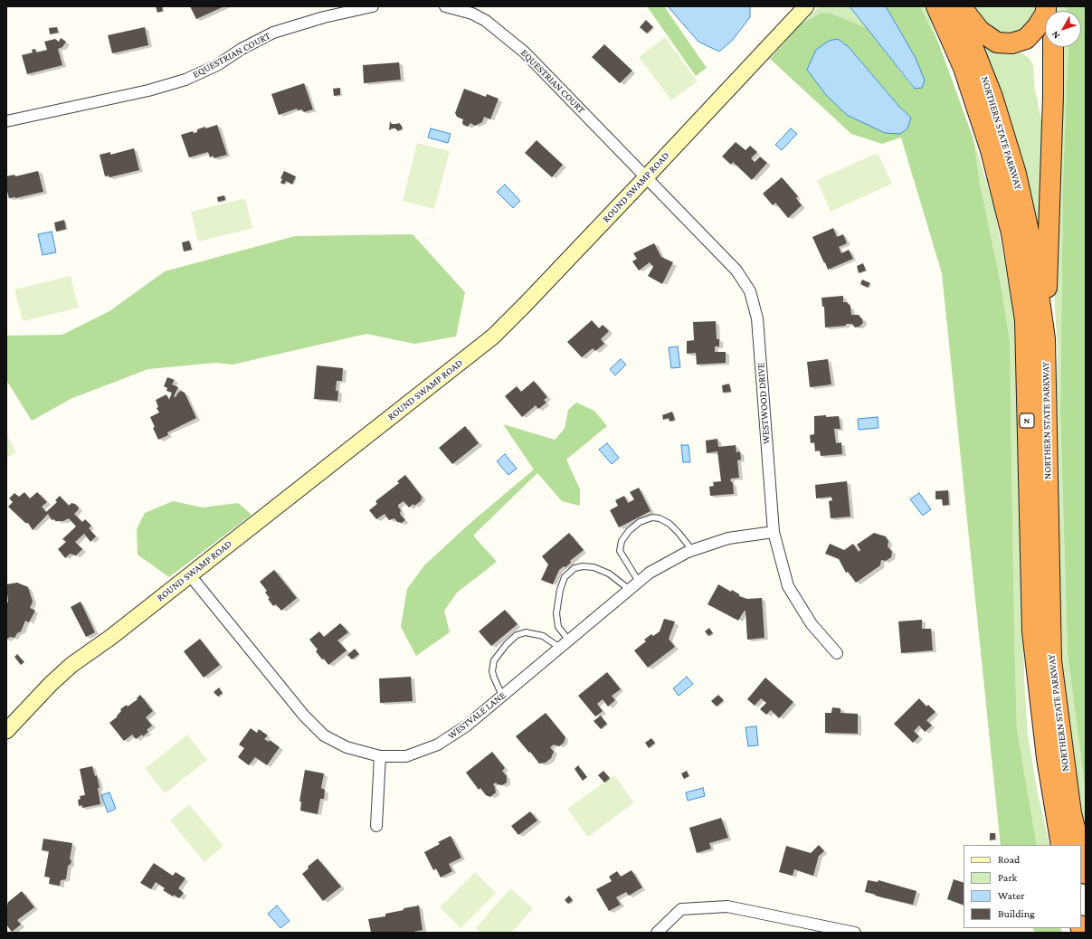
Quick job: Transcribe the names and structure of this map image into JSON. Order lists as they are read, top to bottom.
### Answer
{
  "streets": {
    "highway": ["NORTHERN STATE PARKWAY", "N"],
    "street": [
      "EQUESTRIAN COURT",
      "ROUND SWAMP ROAD",
      "WESTWOOD DRIVE",
      "WESTVALE LANE"
    ]
  },
  "crossings": [
    ["EQUESTRIAN COURT", "ROUND SWAMP ROAD"],
    ["EQUESTRIAN COURT", "WESTWOOD DRIVE"],
    ["ROUND SWAMP ROAD", "WESTWOOD DRIVE"],
    ["ROUND SWAMP ROAD", "WESTVALE LANE"],
    ["WESTWOOD DRIVE", "WESTVALE LANE"]
  ],
  "legend": [
    "Road",
    "Park",
    "Water",
    "Building"
  ],
  "north": "bottom left"
}
